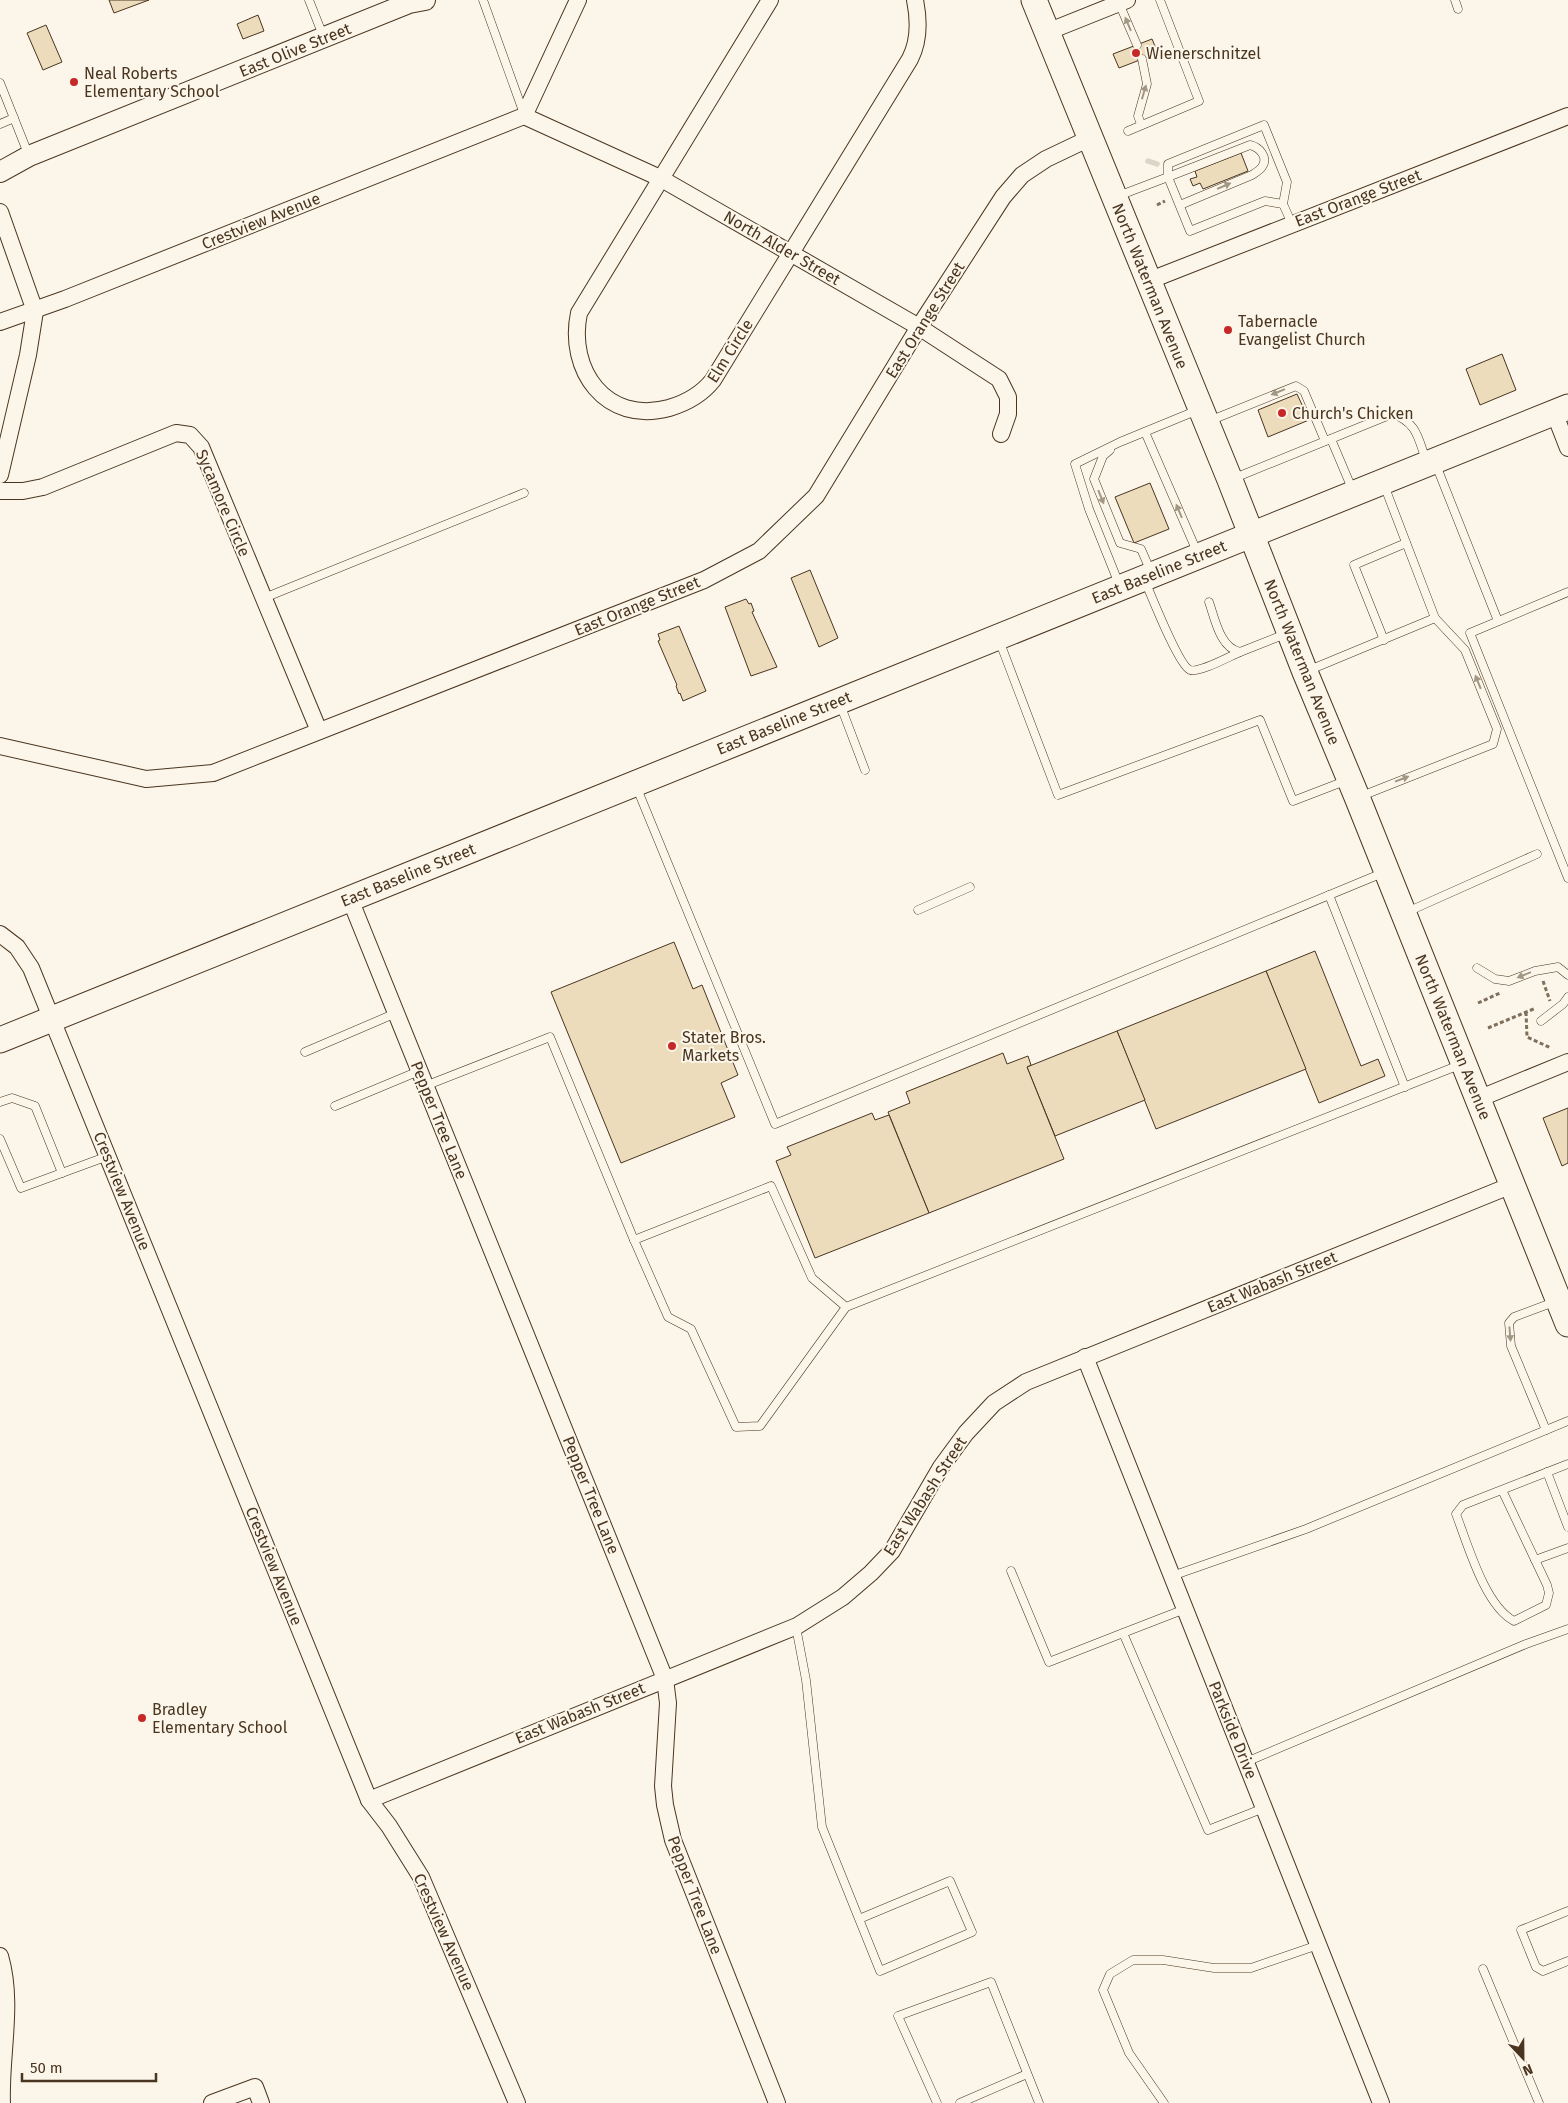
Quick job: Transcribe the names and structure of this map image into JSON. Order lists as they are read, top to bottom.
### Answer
{
  "streets": {
    "main road": ["North Waterman Avenue", "East Baseline Street"],
    "street": [
      "East Olive Street",
      "East Orange Street",
      "Crestview Avenue",
      "North Alder Street",
      "Elm Circle",
      "Sycamore Circle",
      "Pepper Tree Lane",
      "East Wabash Street",
      "Parkside Drive"
    ]
  },
  "crossings": [
    ["East Orange Street", "North Alder Street"],
    ["East Orange Street", "North Waterman Avenue"],
    ["East Orange Street", "Sycamore Circle"],
    ["Crestview Avenue", "North Alder Street"],
    ["Crestview Avenue", "East Baseline Street"],
    ["Crestview Avenue", "East Wabash Street"],
    ["North Alder Street", "Elm Circle"],
    ["North Waterman Avenue", "East Baseline Street"],
    ["North Waterman Avenue", "East Wabash Street"],
    ["East Baseline Street", "Pepper Tree Lane"],
    ["Pepper Tree Lane", "East Wabash Street"],
    ["East Wabash Street", "Parkside Drive"]
  ],
  "places": [
    "Wienerschnitzel",
    "Neal Roberts Elementary School",
    "Tabernacle Evangelist Church",
    "Church's Chicken",
    "Stater Bros. Markets",
    "Bradley Elementary School"
  ],
  "scale_bar": "50 m",
  "north": "bottom"
}
